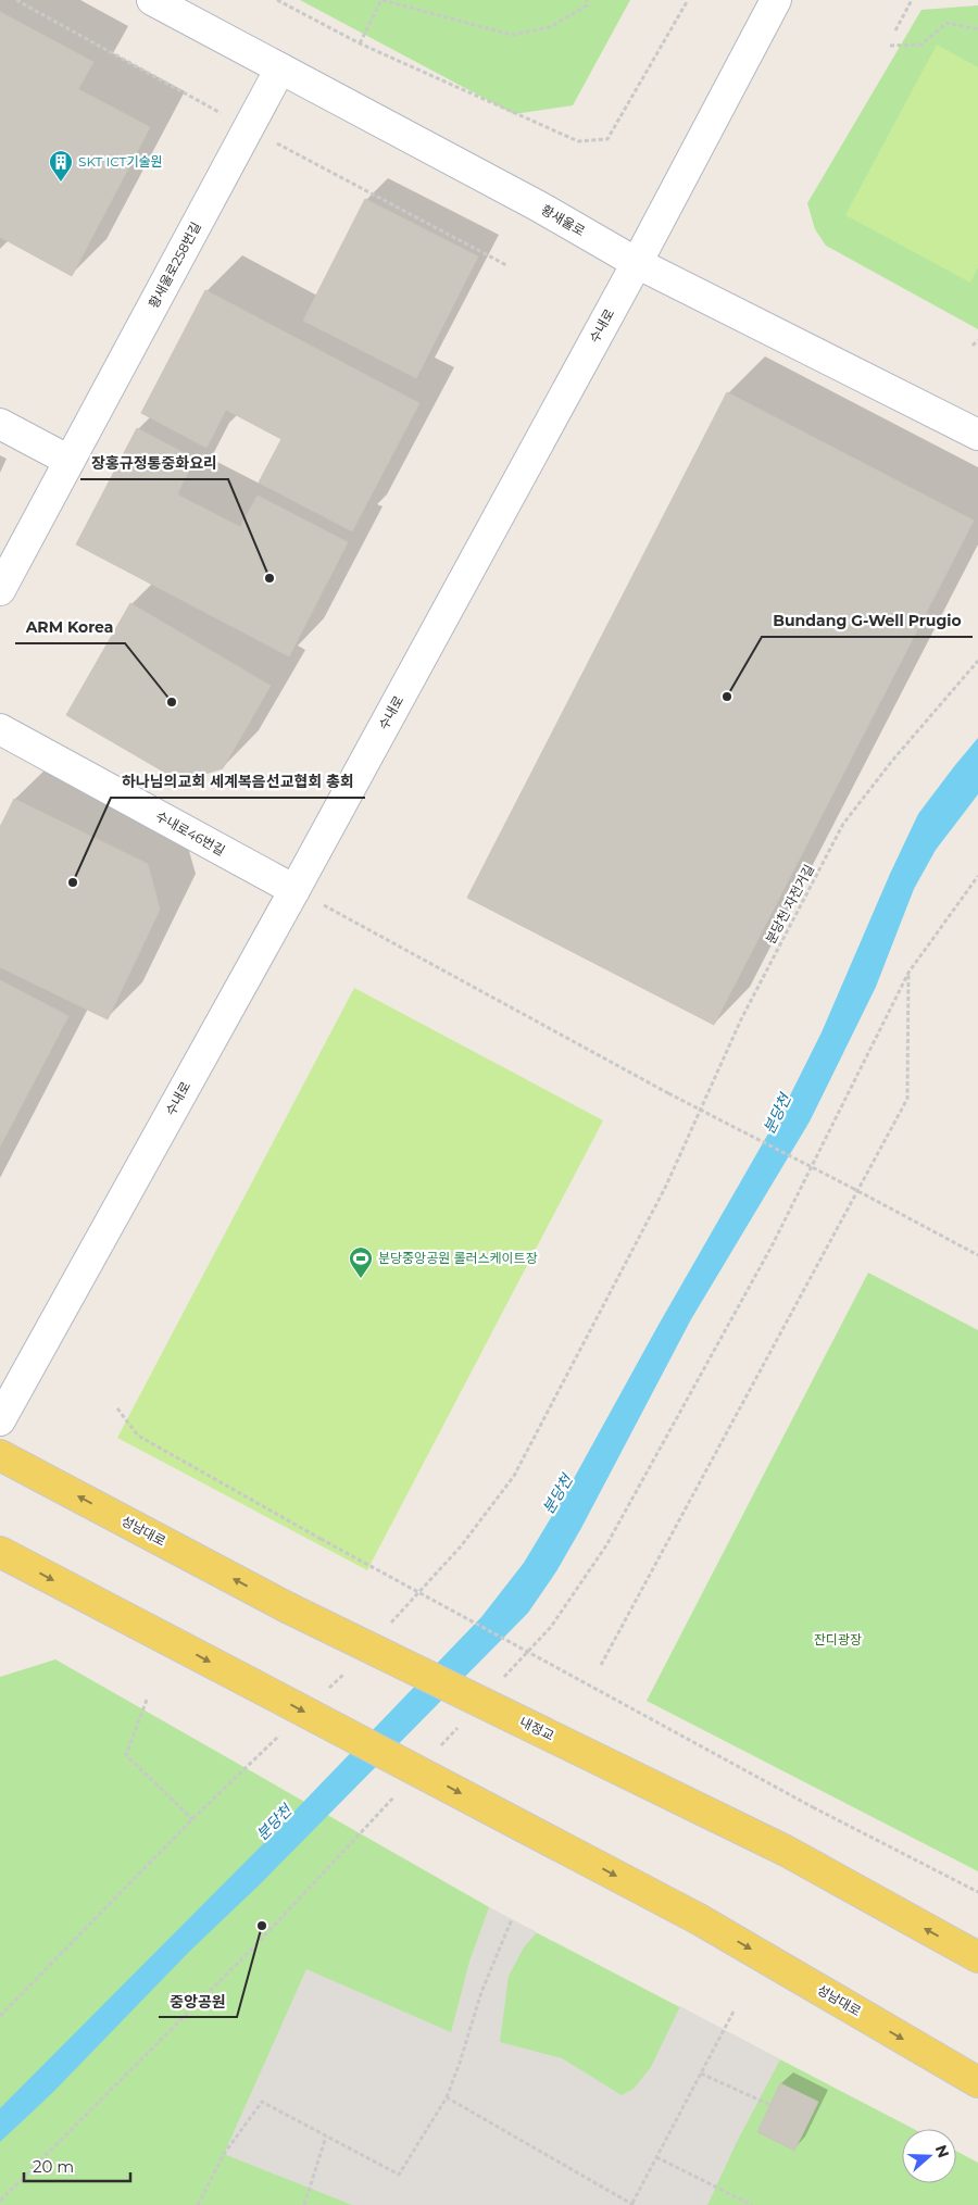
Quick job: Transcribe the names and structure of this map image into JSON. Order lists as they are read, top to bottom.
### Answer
{
  "streets": {
    "main road": [
      "황새울로",
      "황새울로258번길",
      "수내로",
      "수내로46번길",
      "성남대로",
      "내정교"
    ],
    "path": ["분당천 자전거길"]
  },
  "crossings": [
    ["황새울로", "황새울로258번길"],
    ["황새울로", "수내로"],
    ["수내로", "수내로46번길"],
    ["성남대로", "내정교"]
  ],
  "one_way": ["내정교"],
  "water": ["분당천"],
  "parks": ["잔디광장"],
  "places": {
    "building": ["SKT ICT기술원"],
    "other": [
      "장홍규정통중화요리",
      "Bundang G-Well Prugio",
      "ARM Korea",
      "하나님의교회 세계복음선교협회 총회",
      "중앙공원"
    ],
    "sports": ["분당중앙공원 롤러스케이트장"]
  },
  "scale_bar": "20 m",
  "north": "right"
}
